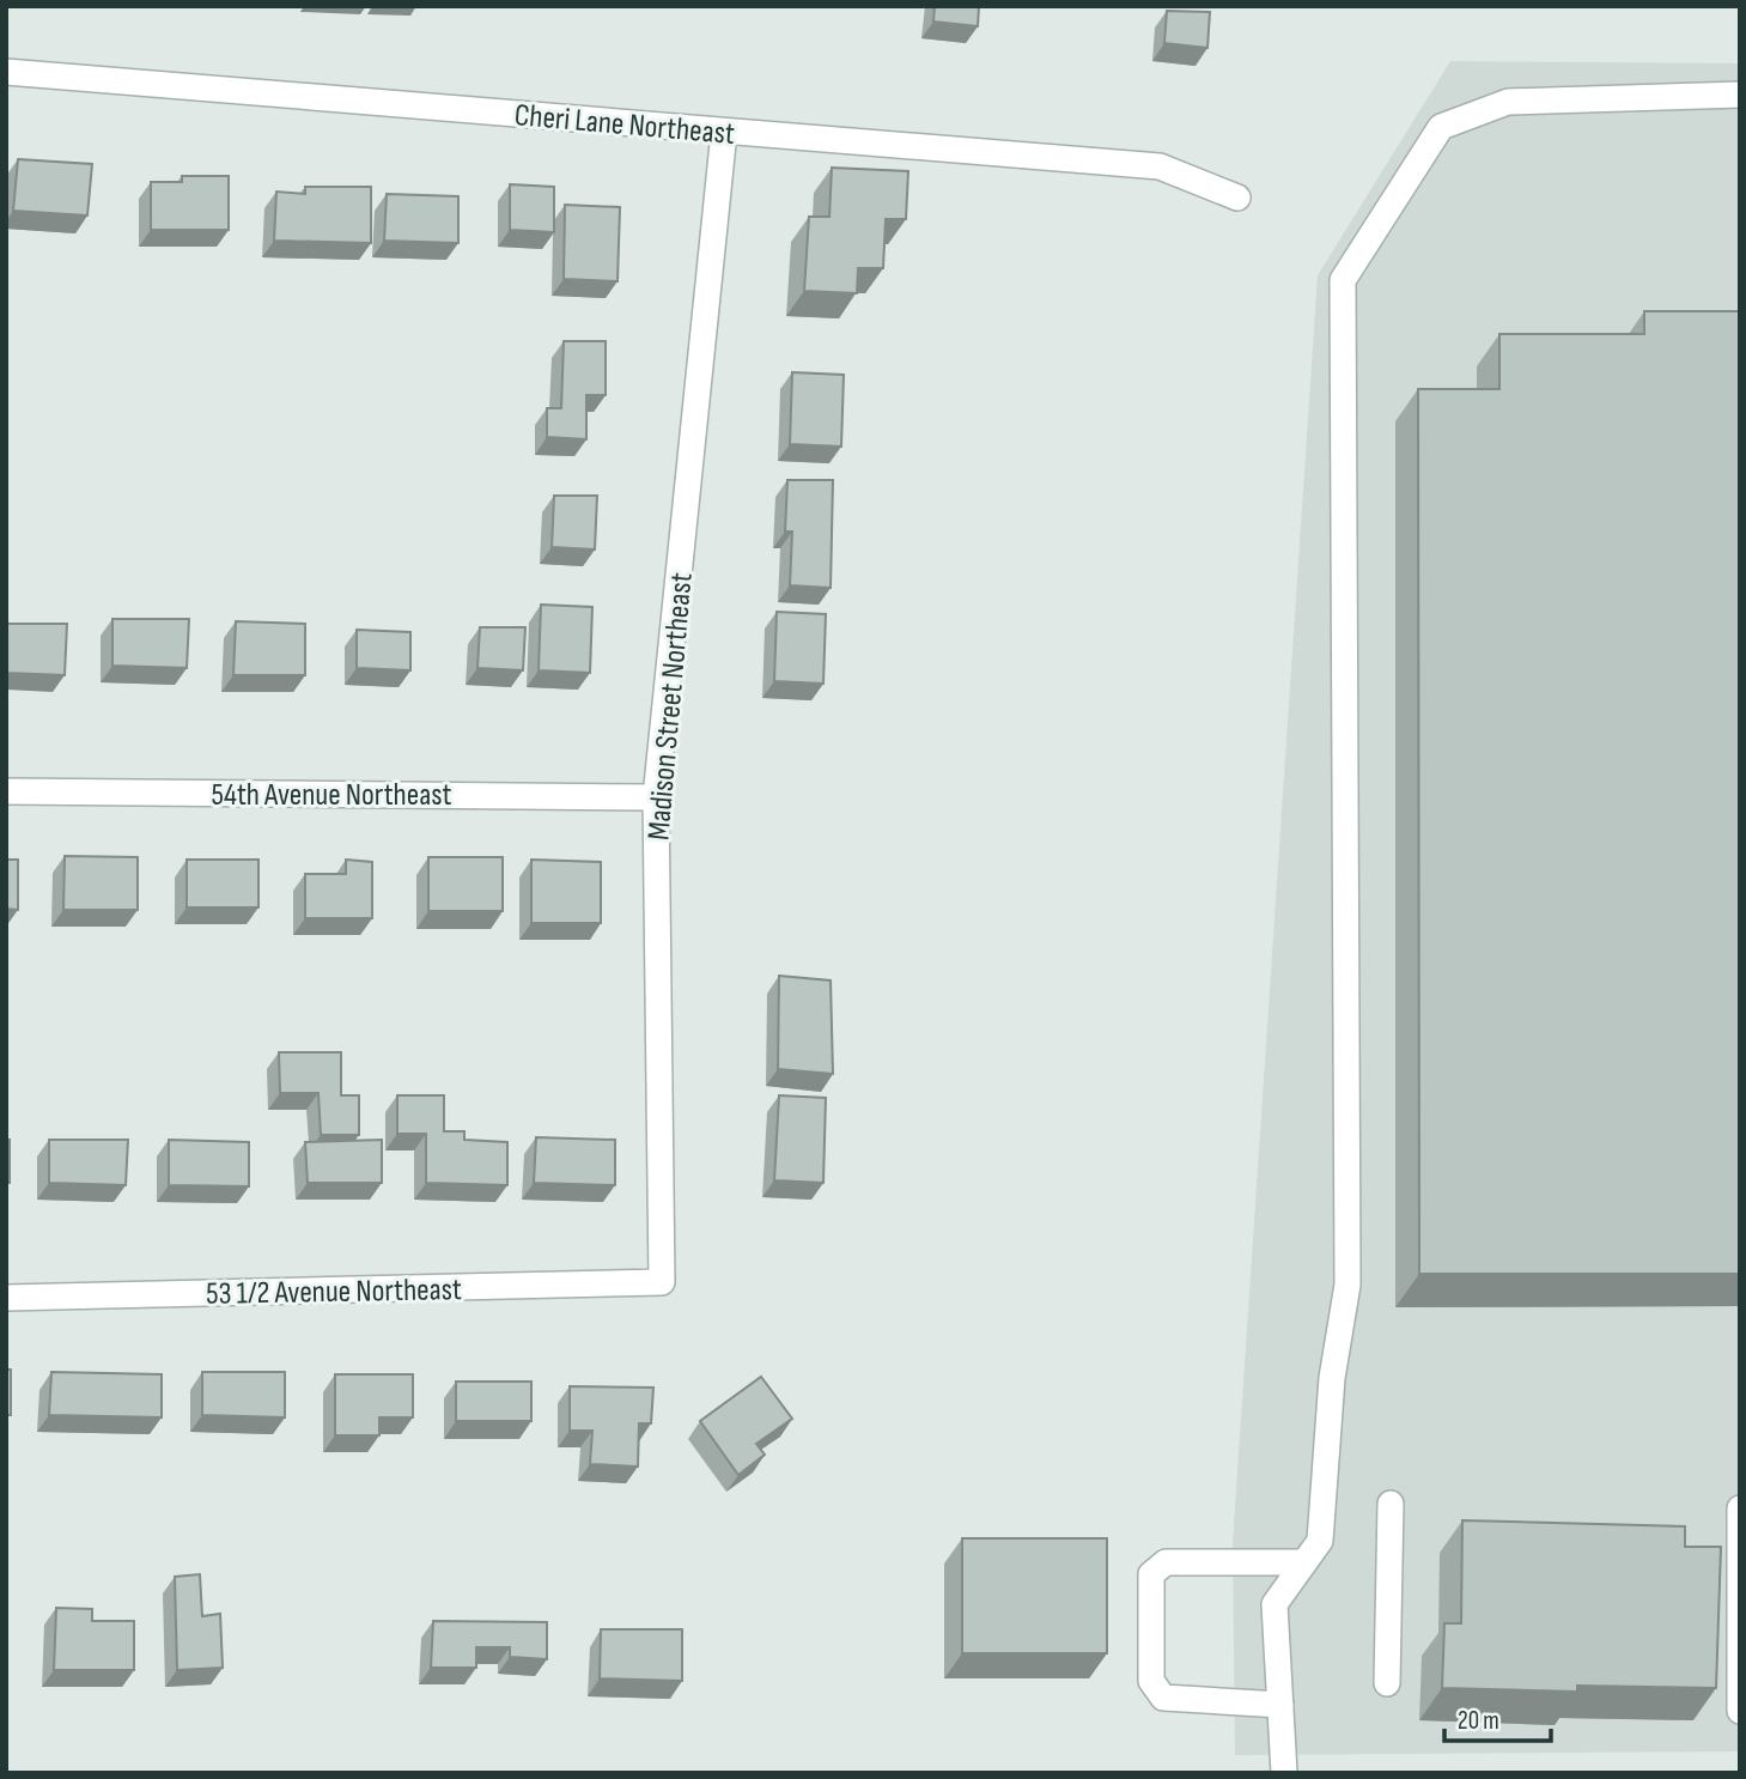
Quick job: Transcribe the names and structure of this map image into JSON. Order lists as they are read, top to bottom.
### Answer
{
  "streets": {
    "street": [
      "Cheri Lane Northeast",
      "Madison Street Northeast",
      "54th Avenue Northeast",
      "53 1/2 Avenue Northeast"
    ]
  },
  "crossings": [
    ["Cheri Lane Northeast", "Madison Street Northeast"],
    ["Madison Street Northeast", "54th Avenue Northeast"],
    ["Madison Street Northeast", "53 1/2 Avenue Northeast"]
  ],
  "scale_bar": "20 m"
}
